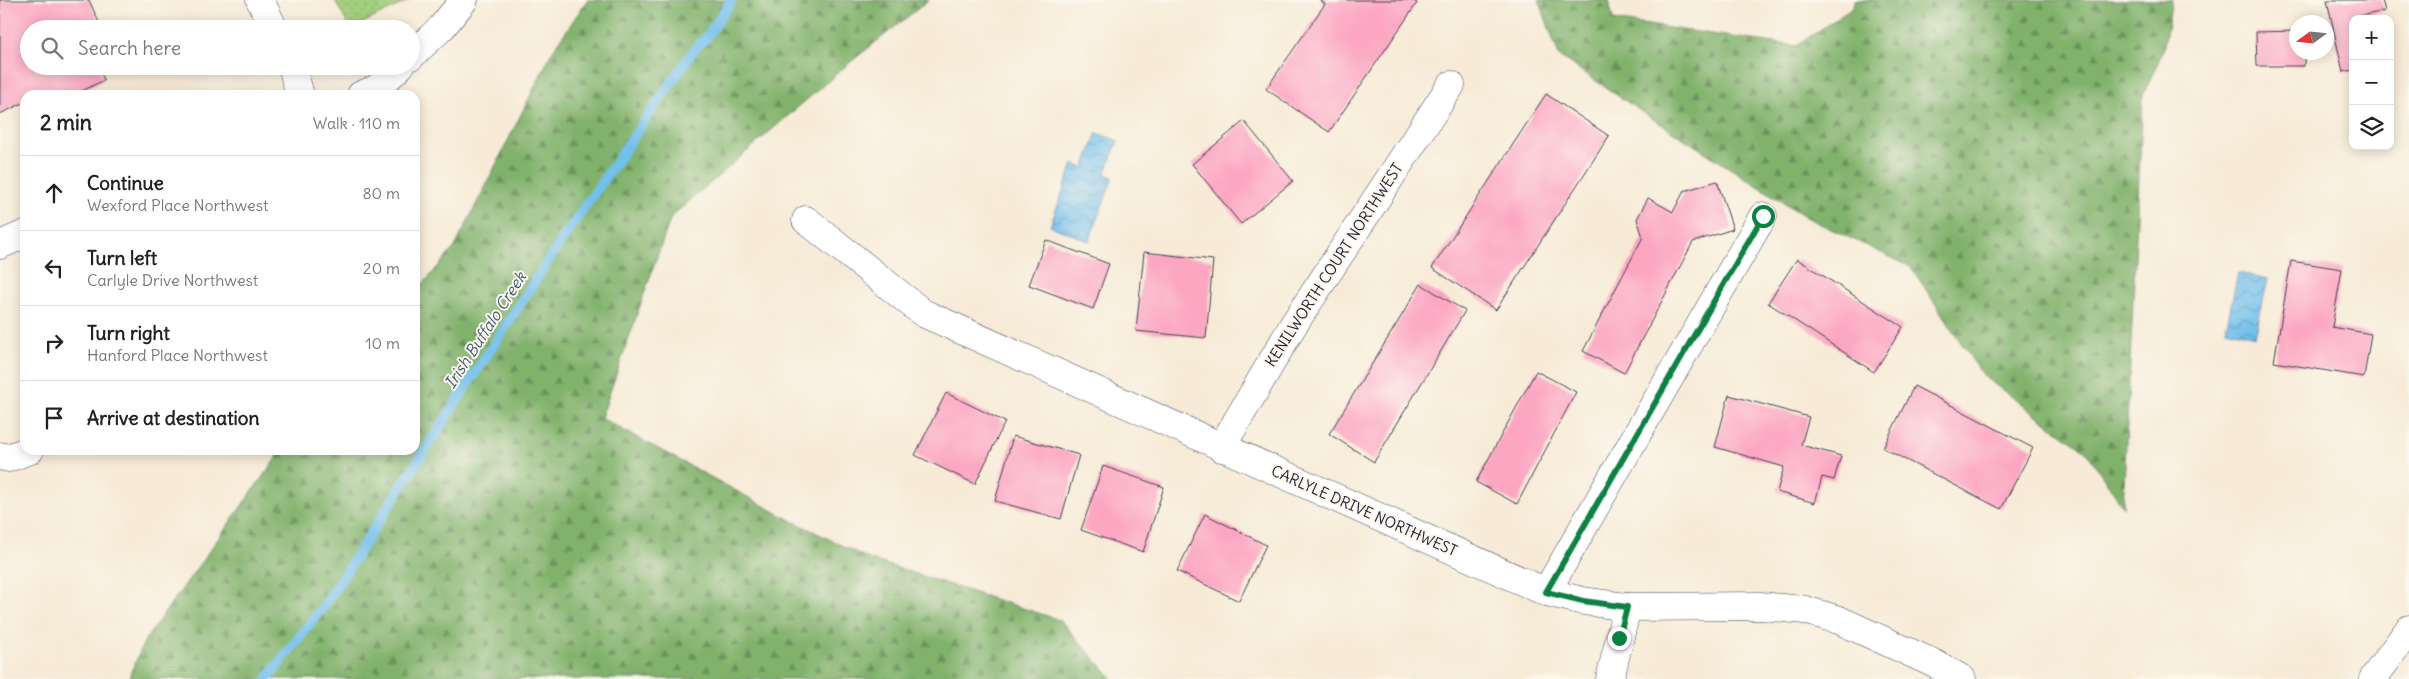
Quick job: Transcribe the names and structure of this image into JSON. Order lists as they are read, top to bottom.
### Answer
{
  "streets": {
    "street": ["KENILWORTH COURT NORTHWEST", "CARLYLE DRIVE NORTHWEST"]
  },
  "crossings": [
    ["KENILWORTH COURT NORTHWEST", "CARLYLE DRIVE NORTHWEST"]
  ],
  "water": ["Irish Buffalo Creek"],
  "north": "left",
  "page": {
    "map_buttons": ["+", "−"],
    "search": "Search here",
    "heading": ["2 min", "Walk · 110 m"],
    "list": [
      ["Continue", "Wexford Place Northwest", "80 m"],
      ["Turn left", "Carlyle Drive Northwest", "20 m"],
      ["Turn right", "Hanford Place Northwest", "10 m"],
      "Arrive at destination"
    ]
  }
}
